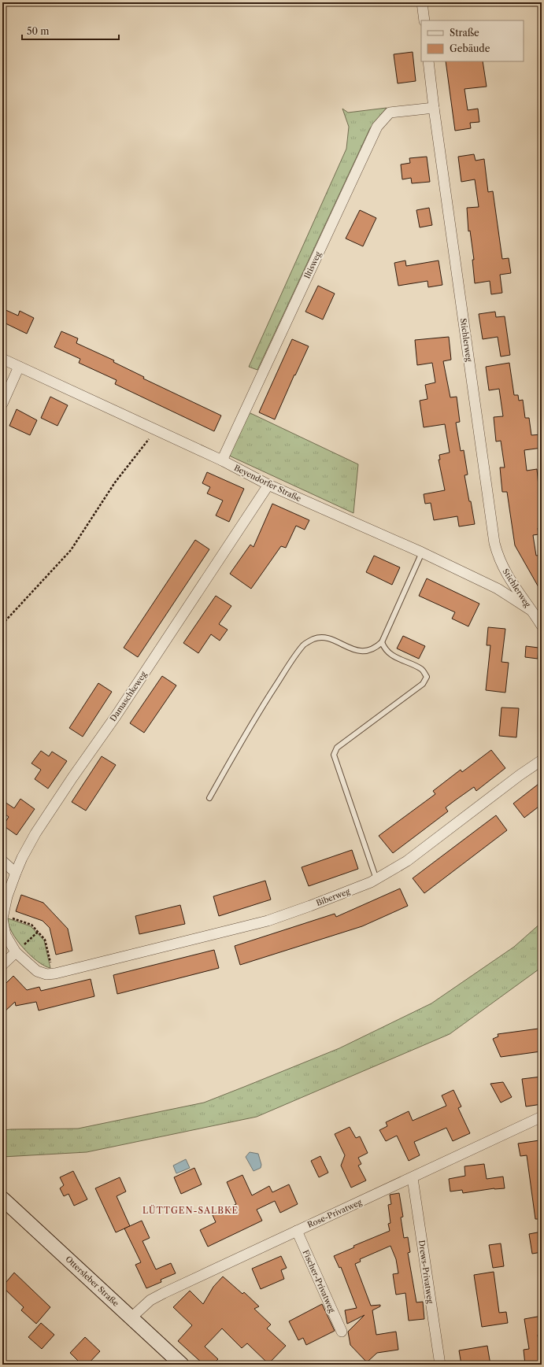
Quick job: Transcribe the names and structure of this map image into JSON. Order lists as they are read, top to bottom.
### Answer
{
  "streets": {
    "main road": ["Ottersleber Straße"],
    "street": [
      "Iltisweg",
      "Stichlerweg",
      "Beyendorfer Straße",
      "Damaschkeweg",
      "Biberweg",
      "Rose-Privatweg",
      "Drews-Privatweg",
      "Fischer-Privatweg"
    ]
  },
  "crossings": [
    ["Iltisweg", "Stichlerweg"],
    ["Iltisweg", "Beyendorfer Straße"],
    ["Stichlerweg", "Beyendorfer Straße"],
    ["Beyendorfer Straße", "Damaschkeweg"],
    ["Damaschkeweg", "Biberweg"],
    ["Rose-Privatweg", "Drews-Privatweg"],
    ["Rose-Privatweg", "Ottersleber Straße"],
    ["Rose-Privatweg", "Fischer-Privatweg"]
  ],
  "districts": ["LÜTTGEN-SALBKE"],
  "legend": ["Straße", "Gebäude"],
  "scale_bar": "50 m"
}
